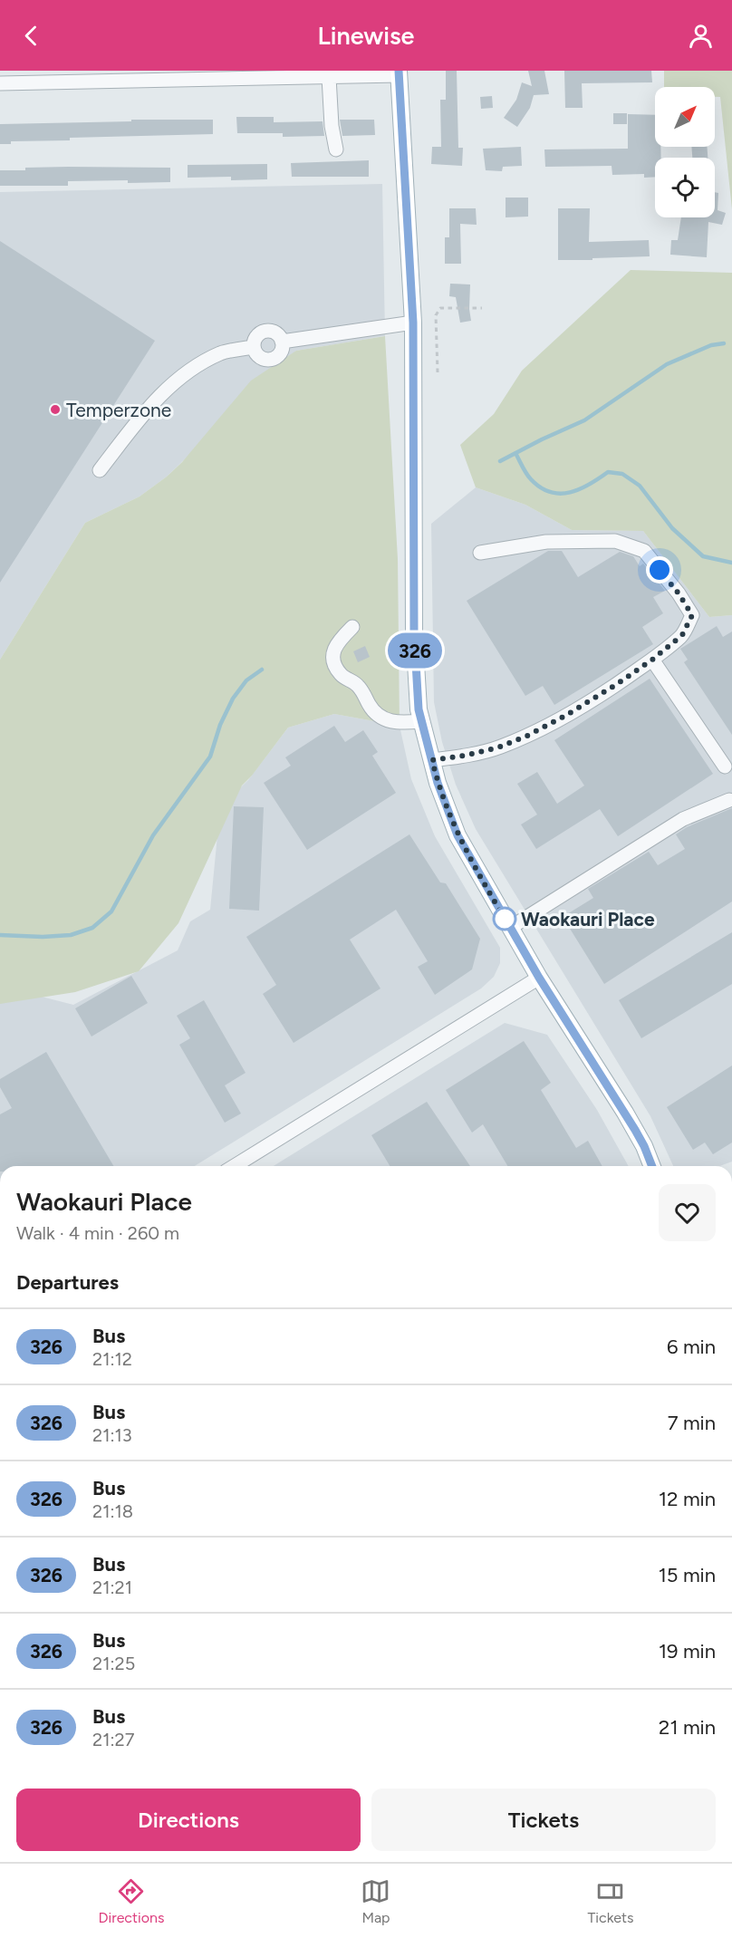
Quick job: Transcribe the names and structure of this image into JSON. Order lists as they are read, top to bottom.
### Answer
{
  "places": ["Temperzone", "Waokauri Place"],
  "lines": ["bus line 326"],
  "north": "top right",
  "page": {
    "header": "Linewise",
    "on_map": "326",
    "heading": [
      ["Waokauri Place", "Walk · 4 min · 260 m"],
      "Departures"
    ],
    "list": [
      {
        "mark": "326",
        "name": "Bus",
        "note": "21:12",
        "value": "6 min"
      },
      {
        "mark": "326",
        "name": "Bus",
        "note": "21:13",
        "value": "7 min"
      },
      {
        "mark": "326",
        "name": "Bus",
        "note": "21:18",
        "value": "12 min"
      },
      {
        "mark": "326",
        "name": "Bus",
        "note": "21:21",
        "value": "15 min"
      },
      {
        "mark": "326",
        "name": "Bus",
        "note": "21:25",
        "value": "19 min"
      },
      {
        "mark": "326",
        "name": "Bus",
        "note": "21:27",
        "value": "21 min"
      }
    ],
    "buttons": ["Directions", "Tickets"],
    "tabs": ["Directions", "Map", "Tickets"]
  }
}
